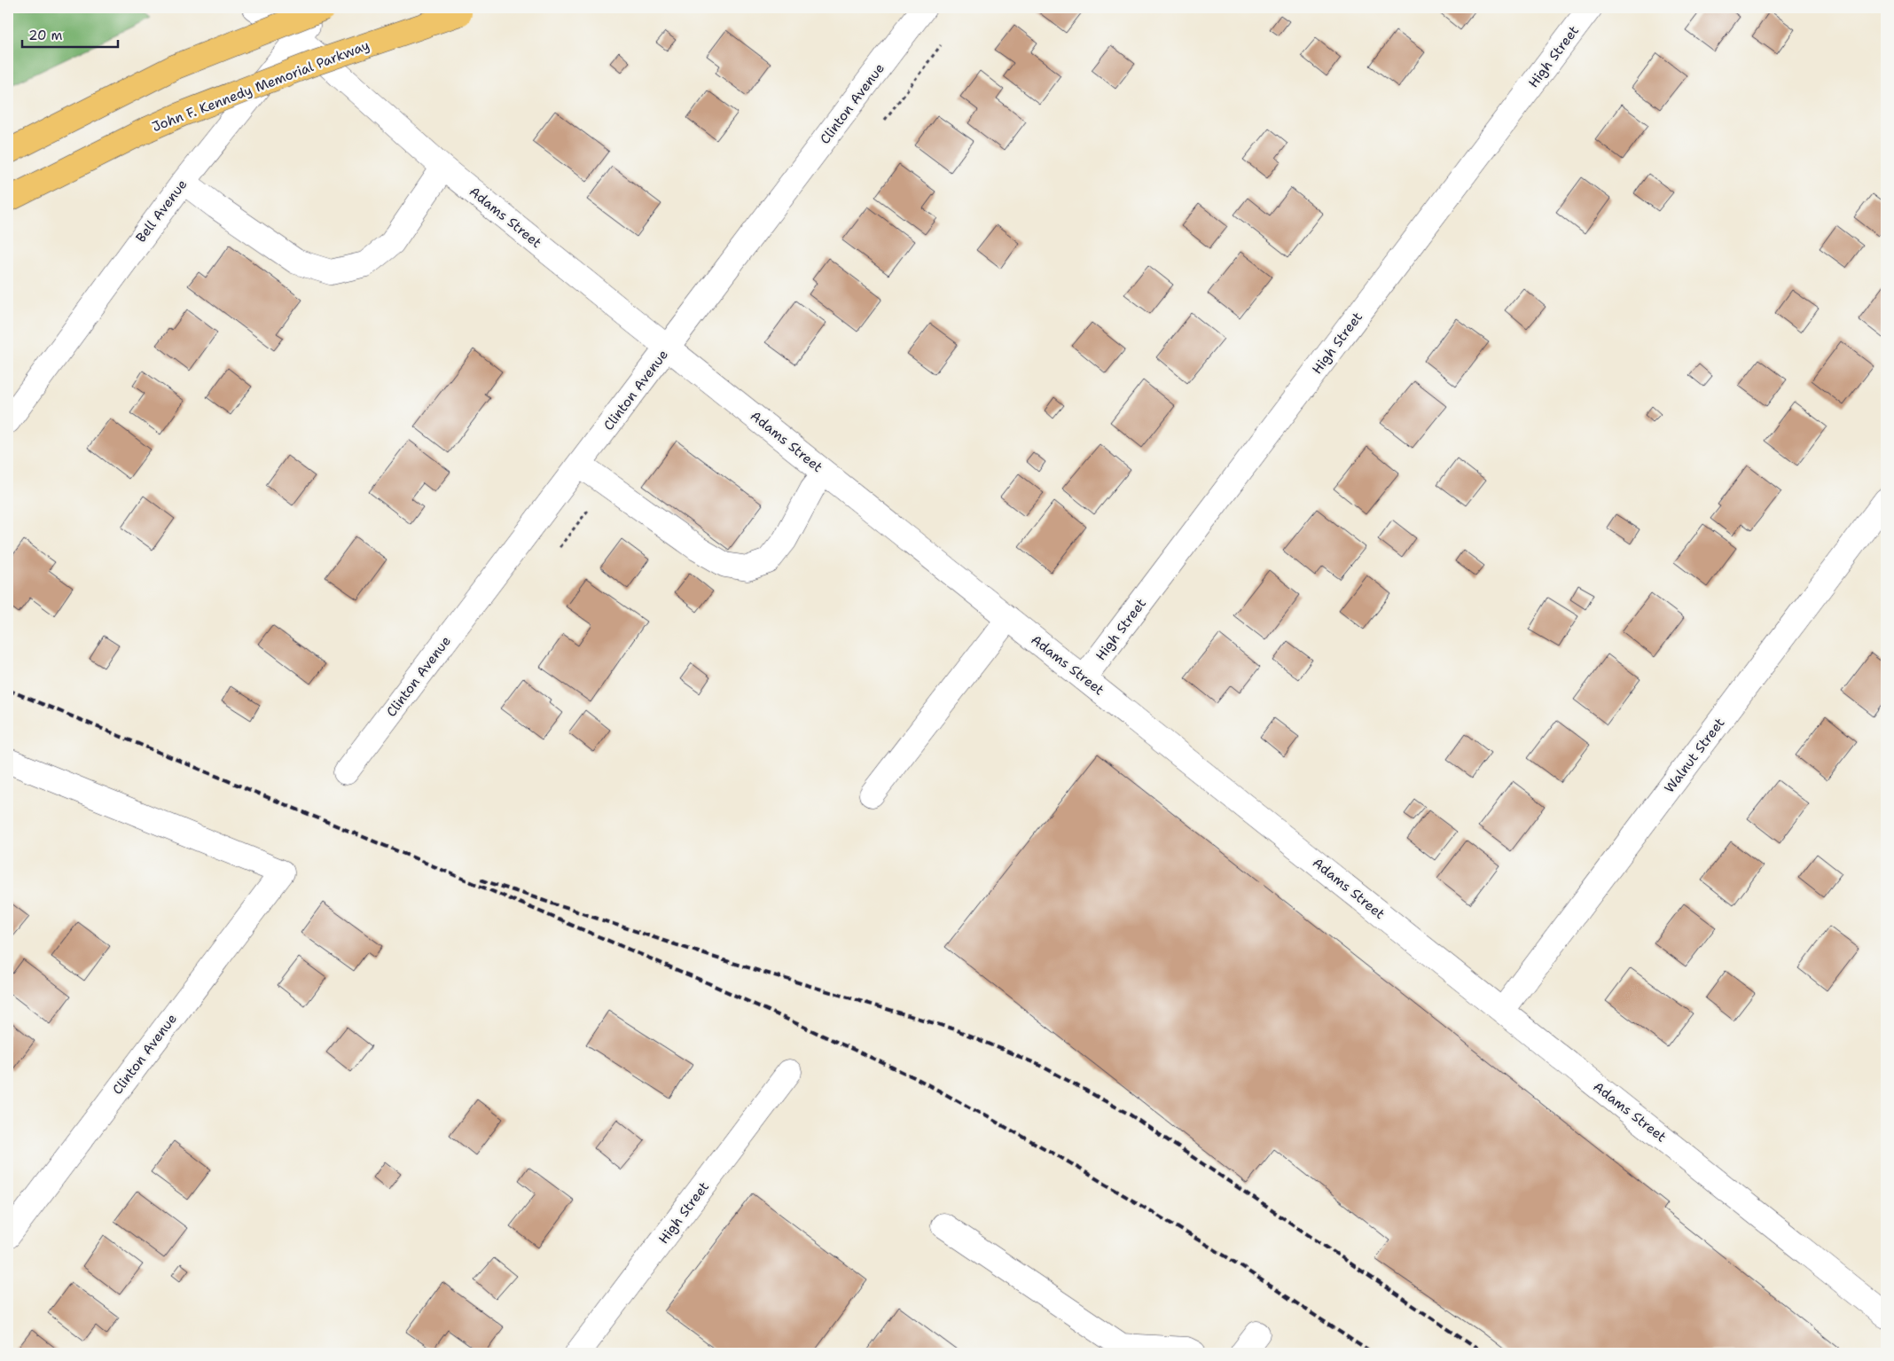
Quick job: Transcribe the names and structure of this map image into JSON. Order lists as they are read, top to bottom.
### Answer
{
  "streets": {
    "main road": ["John F. Kennedy Memorial Parkway"],
    "street": [
      "High Street",
      "Clinton Avenue",
      "Bell Avenue",
      "Adams Street",
      "Walnut Street"
    ]
  },
  "crossings": [
    ["High Street", "Adams Street"],
    ["Clinton Avenue", "Adams Street"],
    ["Bell Avenue", "Adams Street"],
    ["Adams Street", "Walnut Street"]
  ],
  "scale_bar": "20 m"
}
